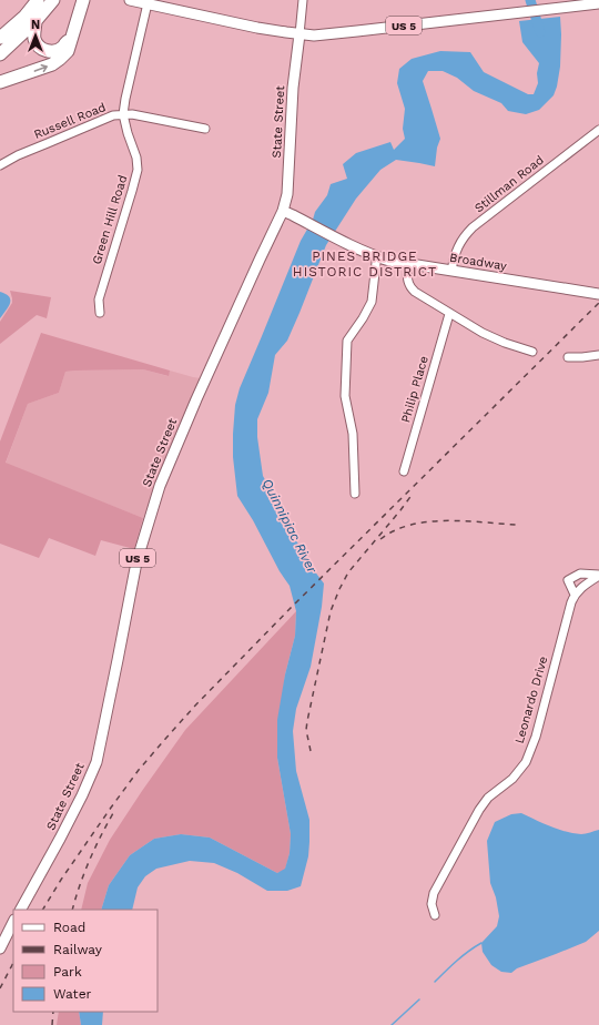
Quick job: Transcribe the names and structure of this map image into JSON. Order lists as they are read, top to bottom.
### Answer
{
  "streets": {
    "main road": ["US 5", "State Street", "Broadway"],
    "street": [
      "Russell Road",
      "Stillman Road",
      "Green Hill Road",
      "Philip Place",
      "Leonardo Drive"
    ]
  },
  "crossings": [
    ["US 5", "State Street"],
    ["Russell Road", "Green Hill Road"],
    ["State Street", "Broadway"],
    ["Stillman Road", "Broadway"]
  ],
  "districts": ["PINES BRIDGE HISTORIC DISTRICT"],
  "water": ["Quinnipiac River"],
  "legend": [
    "Road",
    "Railway",
    "Park",
    "Water"
  ],
  "north": "top"
}
